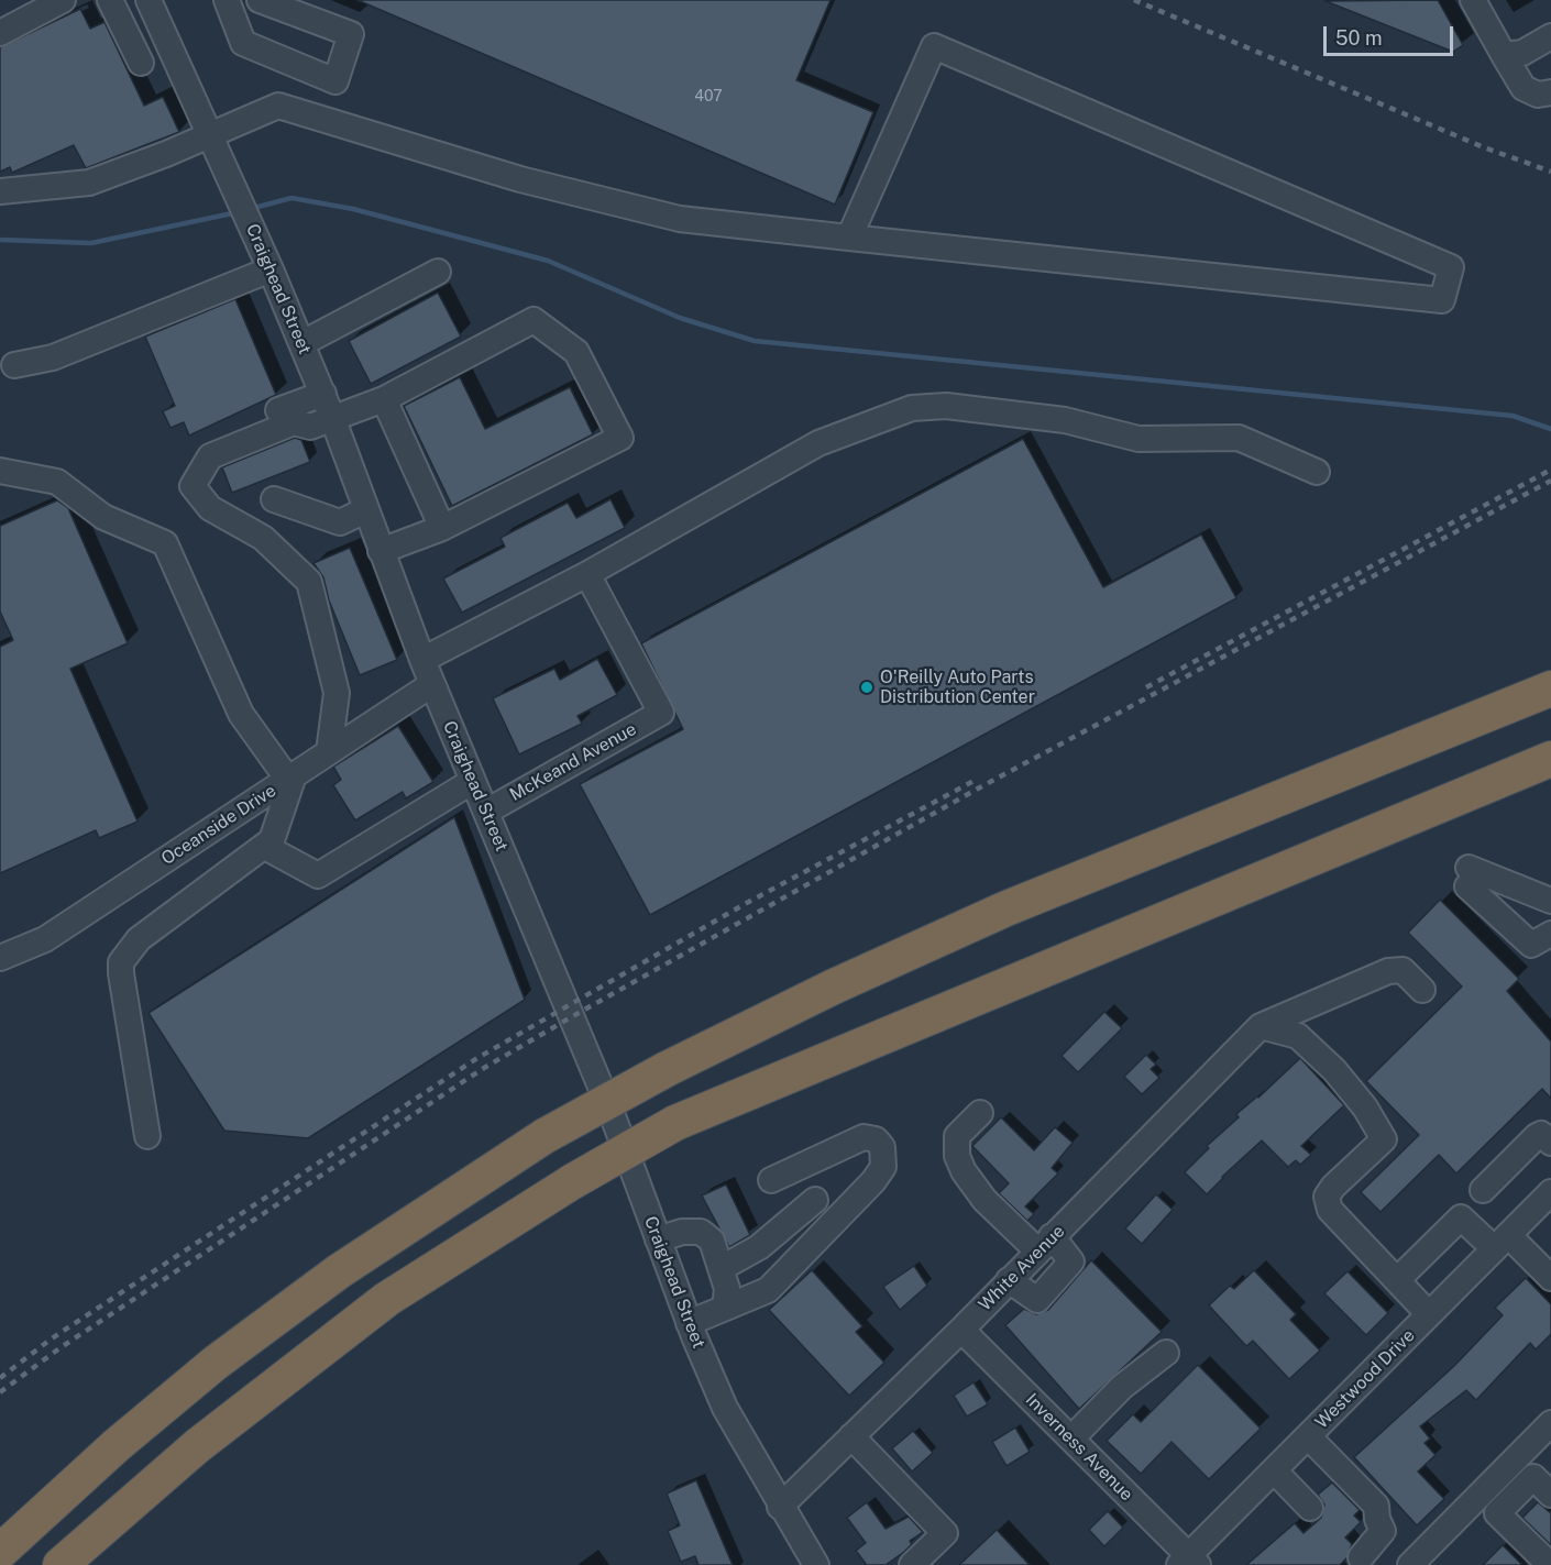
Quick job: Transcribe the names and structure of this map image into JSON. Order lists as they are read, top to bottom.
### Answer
{
  "streets": {
    "street": [
      "Craighead Street",
      "McKeand Avenue",
      "Oceanside Drive",
      "White Avenue",
      "Westwood Drive",
      "Inverness Avenue"
    ]
  },
  "crossings": [
    ["Craighead Street", "McKeand Avenue"],
    ["Craighead Street", "Oceanside Drive"],
    ["Craighead Street", "White Avenue"],
    ["White Avenue", "Inverness Avenue"],
    ["Westwood Drive", "Inverness Avenue"]
  ],
  "places": ["O'Reilly Auto Parts Distribution Center"],
  "house_numbers": ["407"],
  "scale_bar": "50 m"
}
